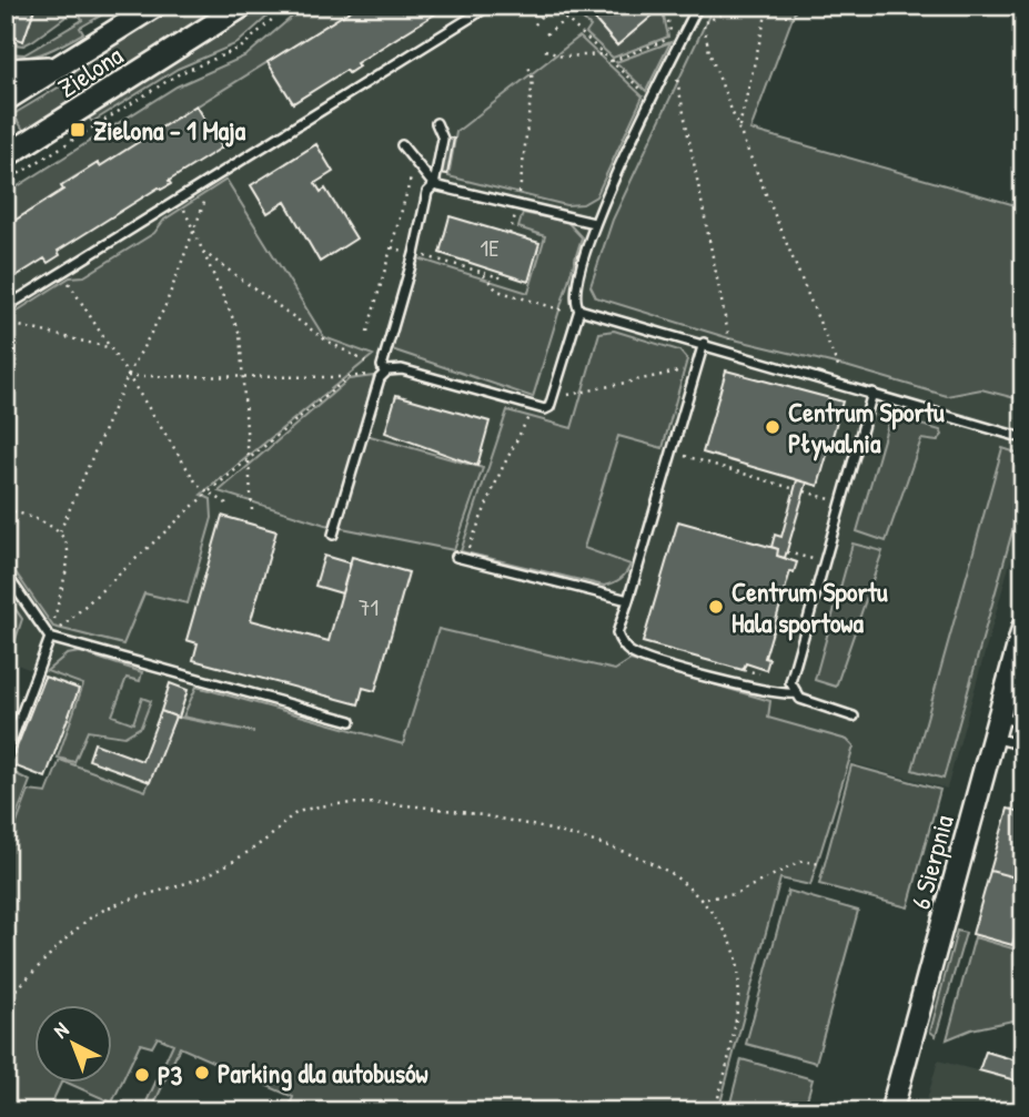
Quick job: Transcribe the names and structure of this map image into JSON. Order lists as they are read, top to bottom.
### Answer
{
  "streets": {
    "street": ["Zielona", "6 Sierpnia"]
  },
  "places": {
    "transit": ["Zielona - 1 Maja"],
    "other": [
      "Centrum Sportu Pływalnia",
      "Centrum Sportu Hala sportowa",
      "Parking dla autobusów",
      "P3"
    ]
  },
  "house_numbers": ["1E", "71"],
  "north": "top left"
}
